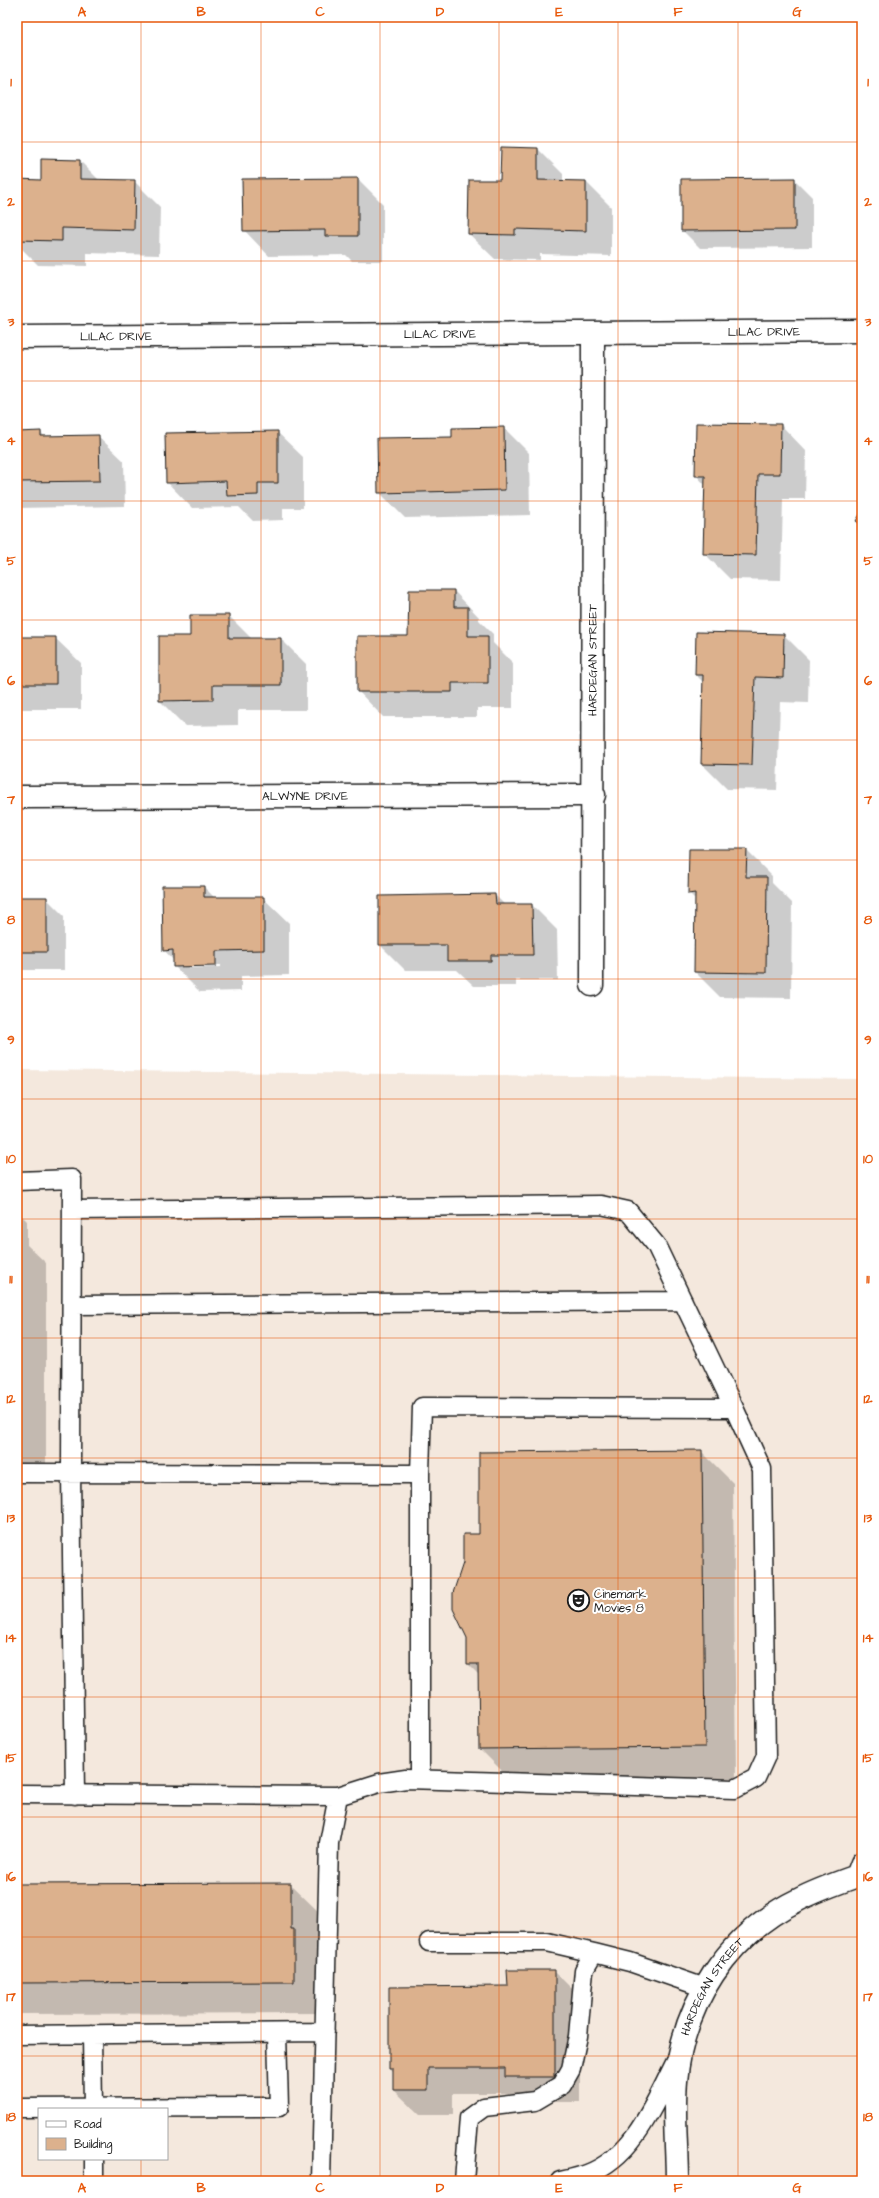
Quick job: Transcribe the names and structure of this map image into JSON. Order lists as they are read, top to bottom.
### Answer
{
  "streets": {
    "street": ["LILAC DRIVE", "HARDEGAN STREET", "ALWYNE DRIVE"]
  },
  "crossings": [
    ["LILAC DRIVE", "HARDEGAN STREET"],
    ["HARDEGAN STREET", "ALWYNE DRIVE"]
  ],
  "places": {
    "theatre": ["Cinemark Movies 8"]
  },
  "legend": ["Road", "Building"],
  "grid": {
    "columns": [
      "A",
      "B",
      "C",
      "D",
      "E",
      "F",
      "G"
    ],
    "rows": [
      "1",
      "2",
      "3",
      "4",
      "5",
      "6",
      "7",
      "8",
      "9",
      "10",
      "11",
      "12",
      "13",
      "14",
      "15",
      "16",
      "17",
      "18"
    ]
  }
}
